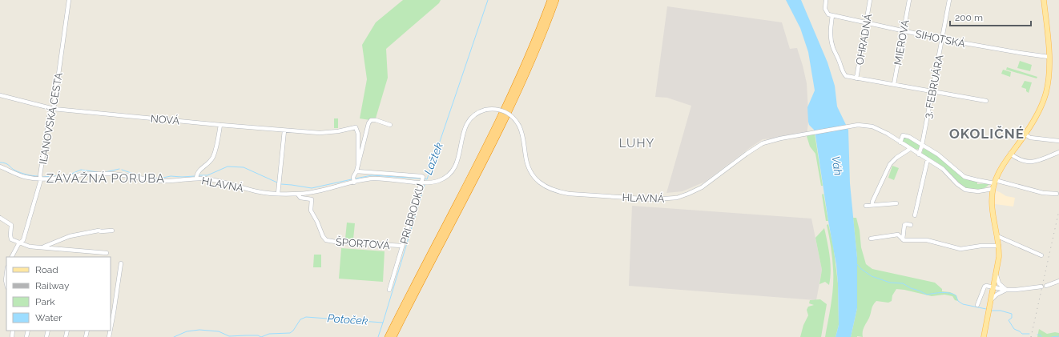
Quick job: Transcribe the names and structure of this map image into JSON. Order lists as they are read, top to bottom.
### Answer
{
  "streets": {
    "street": [
      "SIHOTSKÁ",
      "OHRADNÁ",
      "MIEROVÁ",
      "3. FEBRUÁRA",
      "IĽANOVSKÁ CESTA",
      "NOVÁ",
      "HLAVNÁ",
      "PRI BRODKU",
      "ŠPORTOVÁ"
    ]
  },
  "crossings": [
    ["SIHOTSKÁ", "OHRADNÁ"],
    ["SIHOTSKÁ", "MIEROVÁ"],
    ["SIHOTSKÁ", "3. FEBRUÁRA"],
    ["3. FEBRUÁRA", "HLAVNÁ"],
    ["IĽANOVSKÁ CESTA", "NOVÁ"],
    ["IĽANOVSKÁ CESTA", "HLAVNÁ"],
    ["HLAVNÁ", "PRI BRODKU"],
    ["HLAVNÁ", "ŠPORTOVÁ"],
    ["PRI BRODKU", "ŠPORTOVÁ"]
  ],
  "districts": ["OKOLIČNÉ", "LUHY", "ZÁVAŽNÁ PORUBA"],
  "water": ["Lažtek", "Váh", "Potoček"],
  "legend": [
    "Road",
    "Railway",
    "Park",
    "Water"
  ],
  "scale_bar": "200 m"
}
